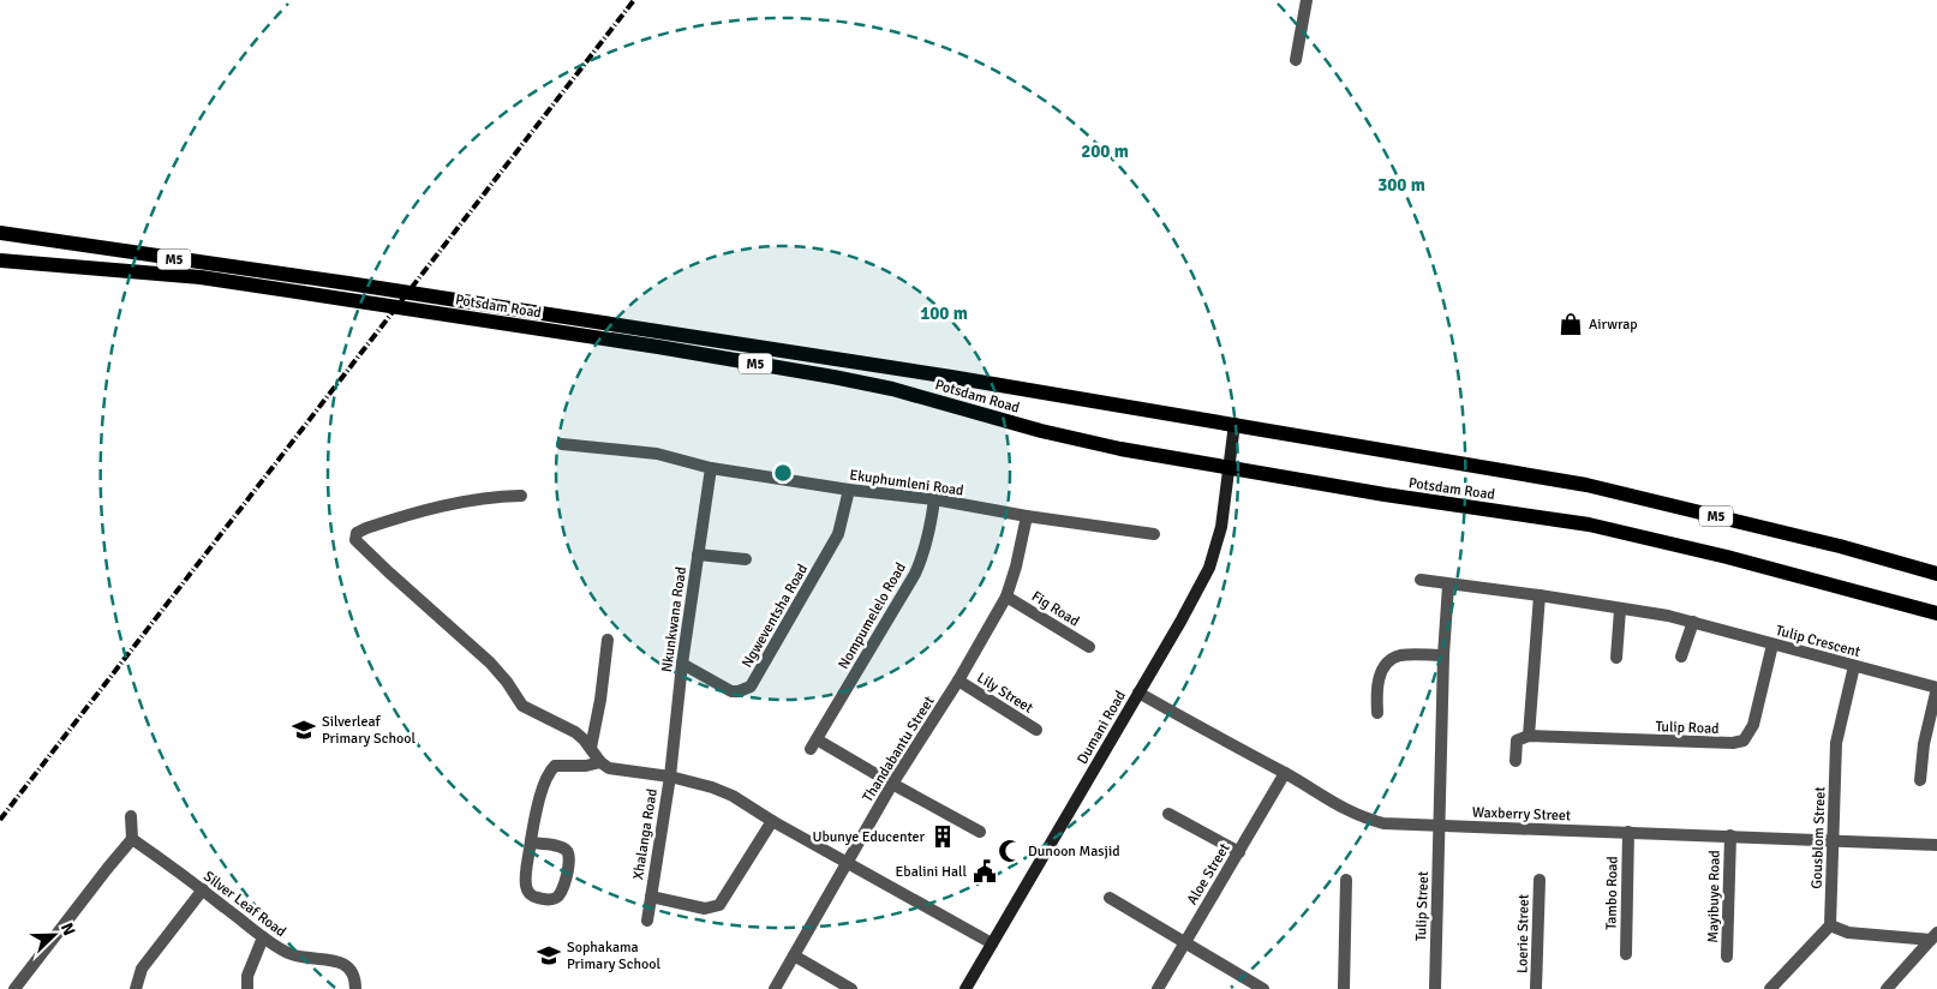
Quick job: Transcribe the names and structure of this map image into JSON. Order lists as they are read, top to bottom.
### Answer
{
  "streets": {
    "main road": ["M5", "Potsdam Road"],
    "street": [
      "Ekuphumleni Road",
      "Fig Road",
      "Ngweventsha Road",
      "Nompumelelo Road",
      "Nkunkwana Road",
      "Tulip Crescent",
      "Lily Street",
      "Dumani Road",
      "Tulip Road",
      "Thandabantu Street",
      "Waxberry Street",
      "Xhalanga Road",
      "Gousblom Street",
      "Aloe Street",
      "Tambo Road",
      "Mayibuye Road",
      "Silver Leaf Road",
      "Tulip Street",
      "Loerie Street"
    ]
  },
  "crossings": [
    ["Potsdam Road", "Dumani Road"],
    ["Ekuphumleni Road", "Ngweventsha Road"],
    ["Ekuphumleni Road", "Nompumelelo Road"],
    ["Ekuphumleni Road", "Nkunkwana Road"],
    ["Ekuphumleni Road", "Thandabantu Street"],
    ["Fig Road", "Thandabantu Street"],
    ["Ngweventsha Road", "Nkunkwana Road"],
    ["Nompumelelo Road", "Thandabantu Street"],
    ["Nkunkwana Road", "Xhalanga Road"],
    ["Tulip Crescent", "Tulip Road"],
    ["Tulip Crescent", "Gousblom Street"],
    ["Lily Street", "Thandabantu Street"],
    ["Dumani Road", "Waxberry Street"],
    ["Waxberry Street", "Gousblom Street"],
    ["Waxberry Street", "Aloe Street"],
    ["Waxberry Street", "Tambo Road"],
    ["Waxberry Street", "Mayibuye Road"],
    ["Waxberry Street", "Tulip Street"]
  ],
  "places": {
    "shop": ["Airwrap"],
    "school or university": ["Silverleaf Primary School", "Sophakama Primary School"],
    "building": ["Ubunye Educenter"],
    "mosque": ["Dunoon Masjid"],
    "public building": ["Ebalini Hall"]
  },
  "north": "top right",
  "rings": ["200 m", "300 m", "100 m"]
}
